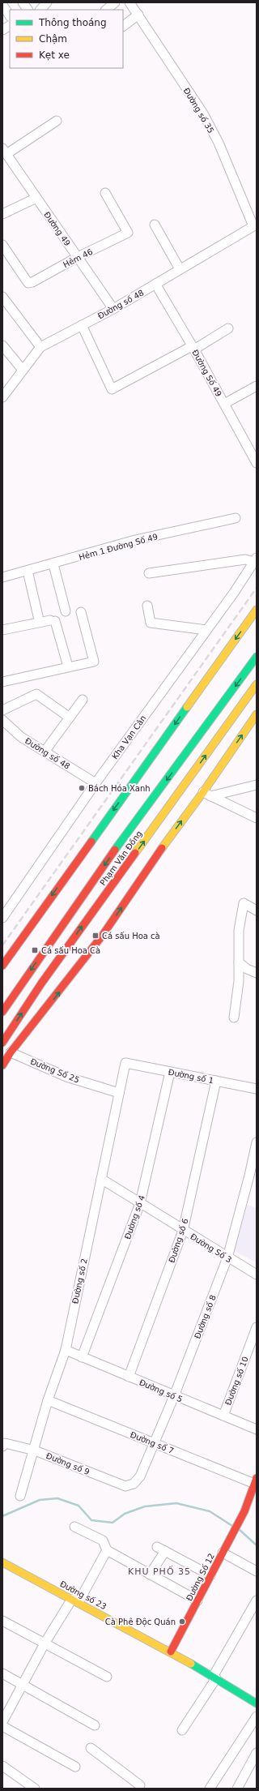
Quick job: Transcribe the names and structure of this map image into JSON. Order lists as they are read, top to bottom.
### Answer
{
  "streets": {
    "main road": ["Phạm Văn Đồng", "Đường Số 12", "Đường số 23"],
    "street": [
      "Đường số 35",
      "Đường 49",
      "Hẻm 46",
      "Đường số 48",
      "Đường Số 49",
      "Hẻm 1 Đường Số 49",
      "Kha Vạn Cân",
      "Đường Số 25",
      "Đường số 1",
      "Đường số 4",
      "Đường số 6",
      "Đường Số 3",
      "Đường số 2",
      "Đường số 8",
      "Đường số 10",
      "Đường số 5",
      "Đường số 7",
      "Đường số 9"
    ]
  },
  "crossings": [
    ["Đường số 35", "Đường số 48"],
    ["Đường 49", "Hẻm 46"],
    ["Đường 49", "Đường số 48"],
    ["Đường số 48", "Đường Số 49"],
    ["Đường số 48", "Kha Vạn Cân"],
    ["Đường Số 25", "Đường số 2"],
    ["Đường số 1", "Đường số 4"],
    ["Đường số 1", "Đường số 6"],
    ["Đường số 1", "Đường số 2"],
    ["Đường số 4", "Đường Số 3"],
    ["Đường số 4", "Đường số 5"],
    ["Đường số 6", "Đường Số 3"],
    ["Đường số 6", "Đường số 5"],
    ["Đường Số 3", "Đường số 2"],
    ["Đường Số 3", "Đường số 8"],
    ["Đường số 2", "Đường số 5"],
    ["Đường số 2", "Đường số 7"],
    ["Đường số 2", "Đường số 9"],
    ["Đường số 8", "Đường số 5"],
    ["Đường số 8", "Đường số 7"],
    ["Đường số 8", "Đường số 9"],
    ["Đường số 10", "Đường số 5"],
    ["Đường số 7", "Đường Số 12"],
    ["Đường Số 12", "Đường số 23"]
  ],
  "districts": ["KHU PHỐ 35"],
  "places": {
    "other": ["Bách Hóa Xanh", "Cà Phê Độc Quán"],
    "transit": ["Cá sấu Hoa cà", "Cá sấu Hoa Cà"]
  },
  "legend": ["Thông thoáng", "Chậm", "Kẹt xe"]
}
